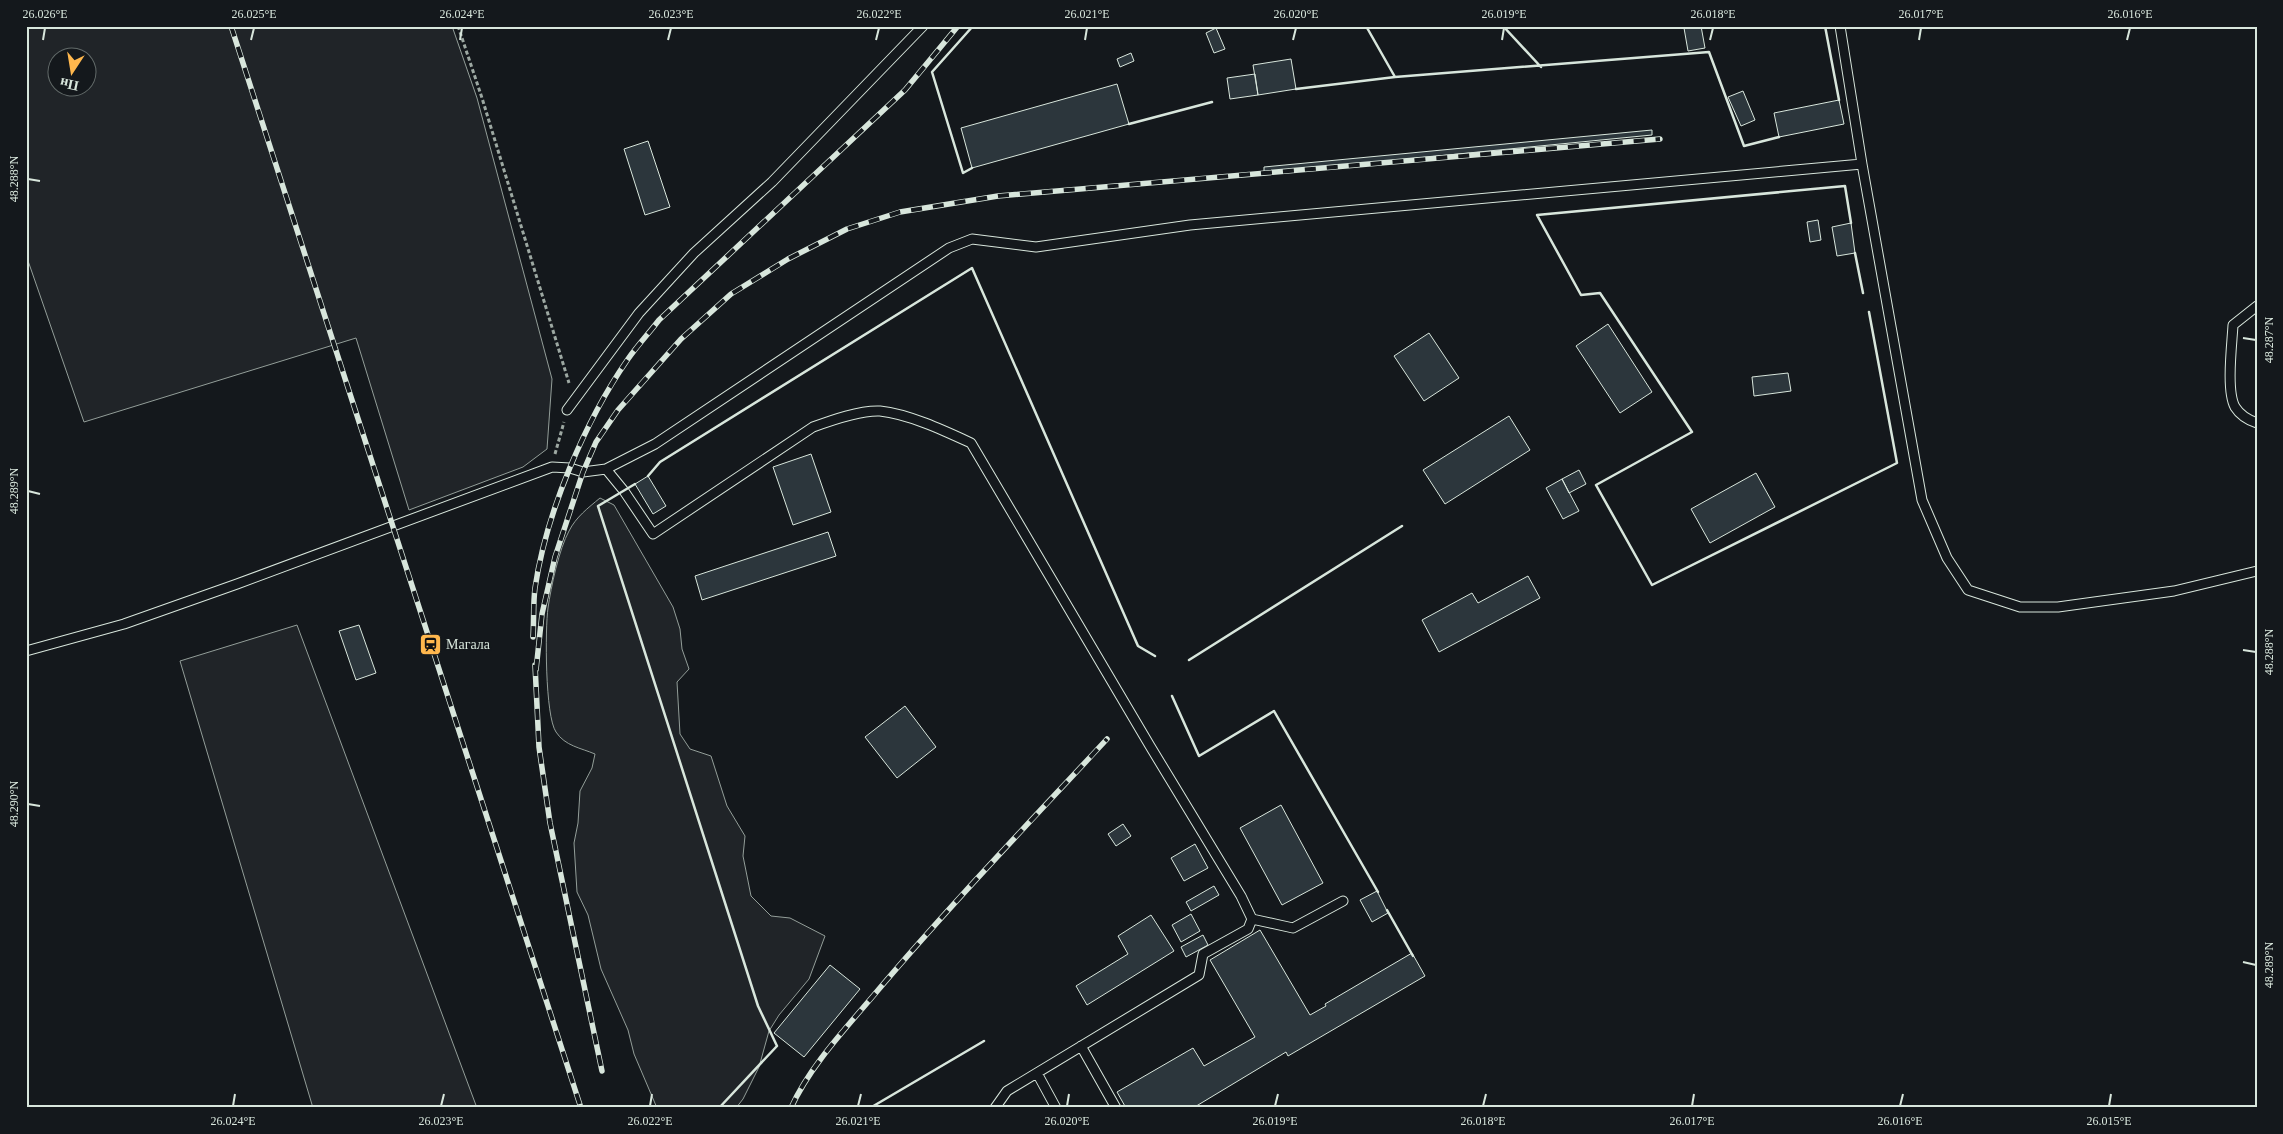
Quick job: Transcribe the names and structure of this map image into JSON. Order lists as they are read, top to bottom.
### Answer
{
  "places": {
    "station": ["Магала"]
  },
  "north": "bottom",
  "coordinates": [
    "26.026°E",
    "26.025°E",
    "26.024°E",
    "26.023°E",
    "26.022°E",
    "26.021°E",
    "26.020°E",
    "26.019°E",
    "26.018°E",
    "26.017°E",
    "26.016°E",
    "48.288°N",
    "48.287°N",
    "48.289°N",
    "48.290°N",
    "26.015°E"
  ]
}
